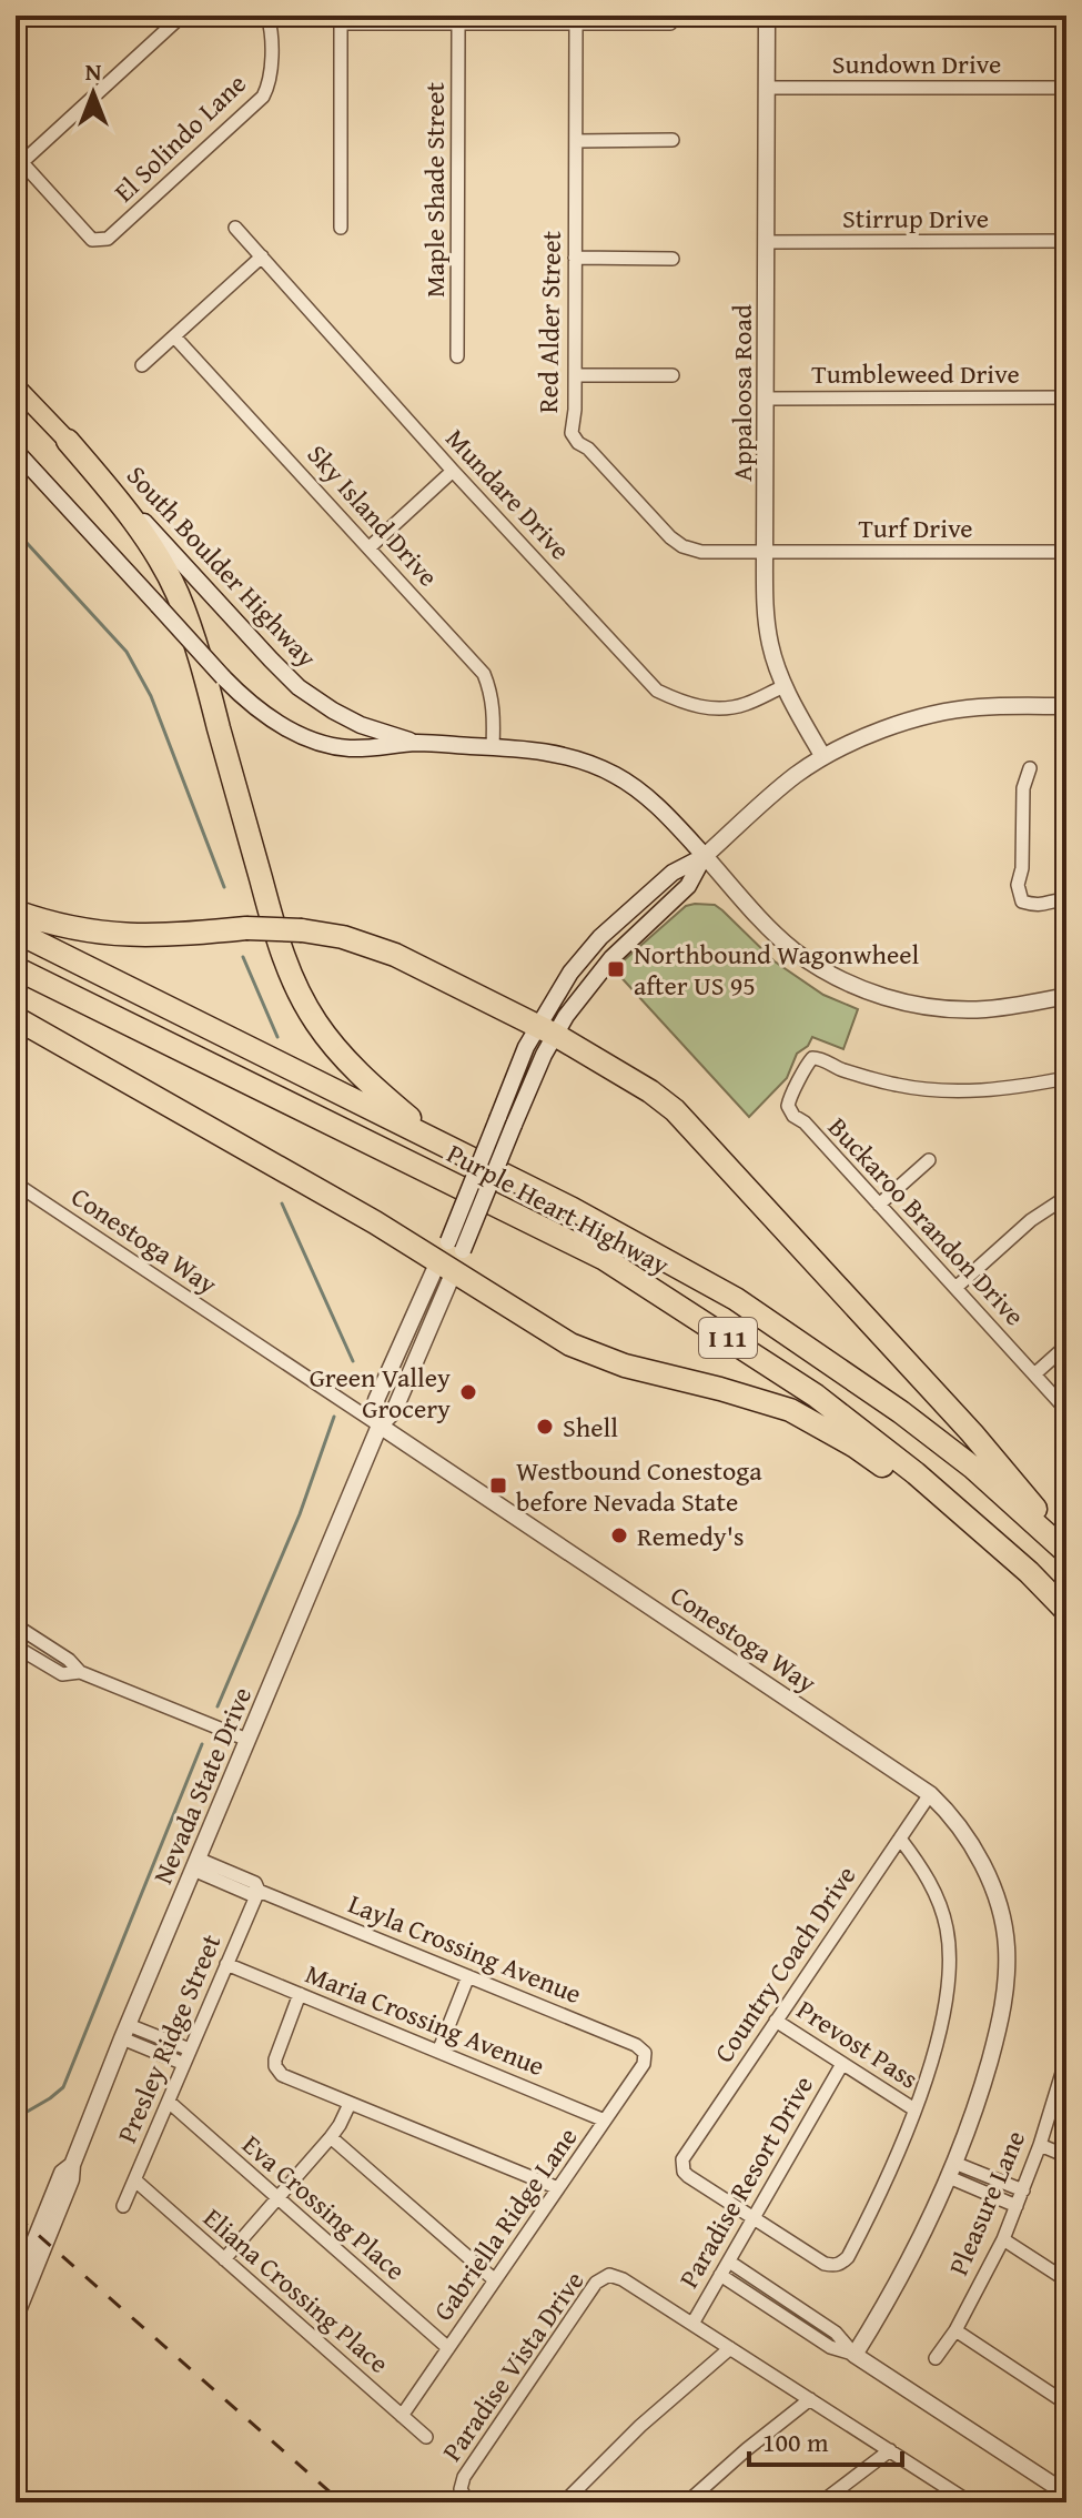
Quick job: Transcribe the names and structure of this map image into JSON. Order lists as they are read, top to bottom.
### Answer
{
  "streets": {
    "highway": ["Purple Heart Highway", "I 11"],
    "main road": ["South Boulder Highway"],
    "street": [
      "Sundown Drive",
      "El Solindo Lane",
      "Maple Shade Street",
      "Stirrup Drive",
      "Red Alder Street",
      "Tumbleweed Drive",
      "Appaloosa Road",
      "Mundare Drive",
      "Sky Island Drive",
      "Turf Drive",
      "Buckaroo Brandon Drive",
      "Conestoga Way",
      "Nevada State Drive",
      "Layla Crossing Avenue",
      "Country Coach Drive",
      "Maria Crossing Avenue",
      "Presley Ridge Street",
      "Prevost Pass",
      "Paradise Resort Drive",
      "Pleasure Lane",
      "Eva Crossing Place",
      "Gabriella Ridge Lane",
      "Eliana Crossing Place",
      "Paradise Vista Drive"
    ]
  },
  "crossings": [
    ["Sundown Drive", "Appaloosa Road"],
    ["Stirrup Drive", "Appaloosa Road"],
    ["Red Alder Street", "Appaloosa Road"],
    ["Red Alder Street", "Turf Drive"],
    ["Tumbleweed Drive", "Appaloosa Road"],
    ["Appaloosa Road", "Mundare Drive"],
    ["Appaloosa Road", "Turf Drive"],
    ["Sky Island Drive", "South Boulder Highway"],
    ["Conestoga Way", "Nevada State Drive"],
    ["Conestoga Way", "Country Coach Drive"],
    ["Nevada State Drive", "Layla Crossing Avenue"],
    ["Layla Crossing Avenue", "Presley Ridge Street"],
    ["Layla Crossing Avenue", "Gabriella Ridge Lane"],
    ["Country Coach Drive", "Prevost Pass"],
    ["Country Coach Drive", "Paradise Resort Drive"],
    ["Maria Crossing Avenue", "Presley Ridge Street"],
    ["Maria Crossing Avenue", "Gabriella Ridge Lane"],
    ["Presley Ridge Street", "Eva Crossing Place"],
    ["Presley Ridge Street", "Eliana Crossing Place"],
    ["Prevost Pass", "Paradise Resort Drive"],
    ["Paradise Resort Drive", "Paradise Vista Drive"],
    ["Eva Crossing Place", "Gabriella Ridge Lane"],
    ["Gabriella Ridge Lane", "Eliana Crossing Place"]
  ],
  "places": {
    "transit": ["Northbound Wagonwheel after US 95", "Westbound Conestoga before Nevada State"],
    "other": ["Green Valley Grocery", "Shell", "Remedy's"]
  },
  "scale_bar": "100 m",
  "north": "top"
}
